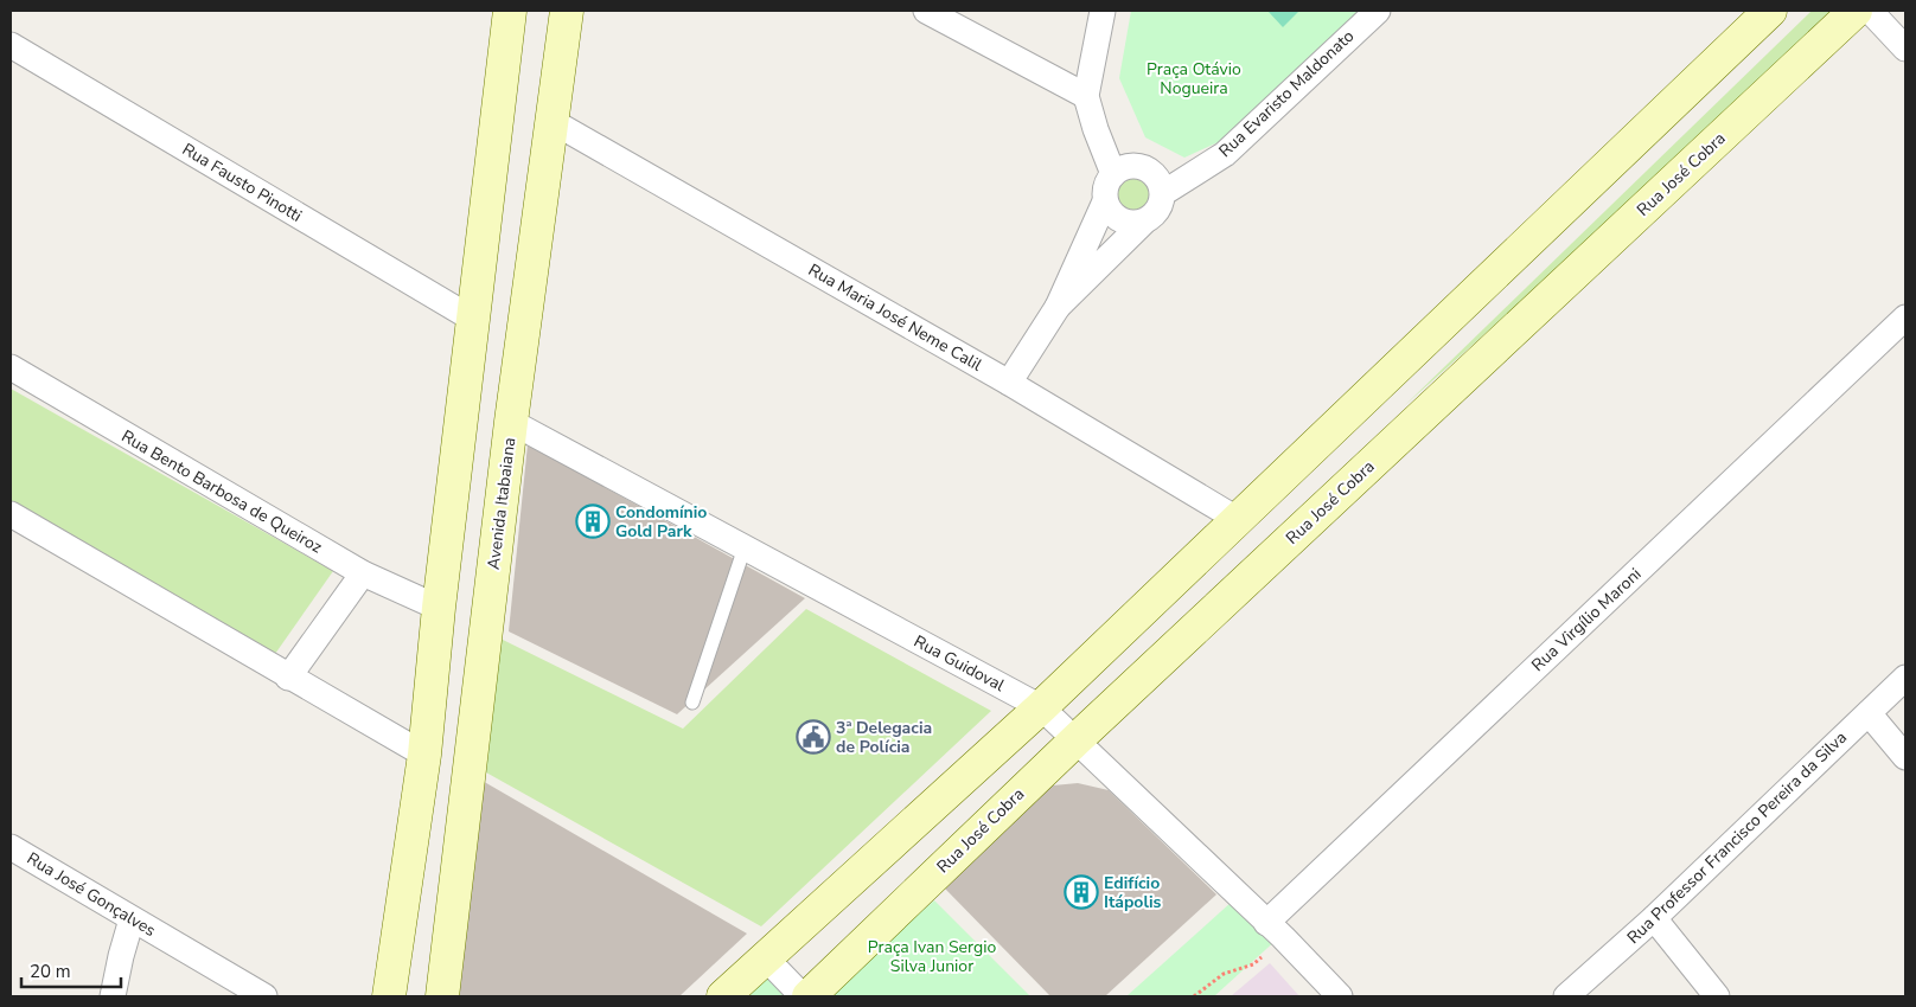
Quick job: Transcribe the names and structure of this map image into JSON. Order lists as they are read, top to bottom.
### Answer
{
  "streets": {
    "street": [
      "Rua Evaristo Maldonato",
      "Rua José Cobra",
      "Rua Fausto Pinotti",
      "Rua Maria José Neme Calil",
      "Rua Bento Barbosa de Queiroz",
      "Avenida Itabaiana",
      "Rua Virgílio Maroni",
      "Rua Guidoval",
      "Rua Professor Francisco Pereira da Silva",
      "Rua José Gonçalves"
    ]
  },
  "crossings": [
    ["Rua José Cobra", "Rua Guidoval"],
    ["Rua Maria José Neme Calil", "Avenida Itabaiana"],
    ["Avenida Itabaiana", "Rua Guidoval"],
    ["Rua Virgílio Maroni", "Rua Guidoval"]
  ],
  "parks": ["Praça Otávio Nogueira", "Praça Ivan Sergio Silva Junior"],
  "places": {
    "building": ["Condomínio Gold Park", "Edifício Itápolis"],
    "public building": ["3ª Delegacia de Polícia"]
  },
  "scale_bar": "20 m"
}
